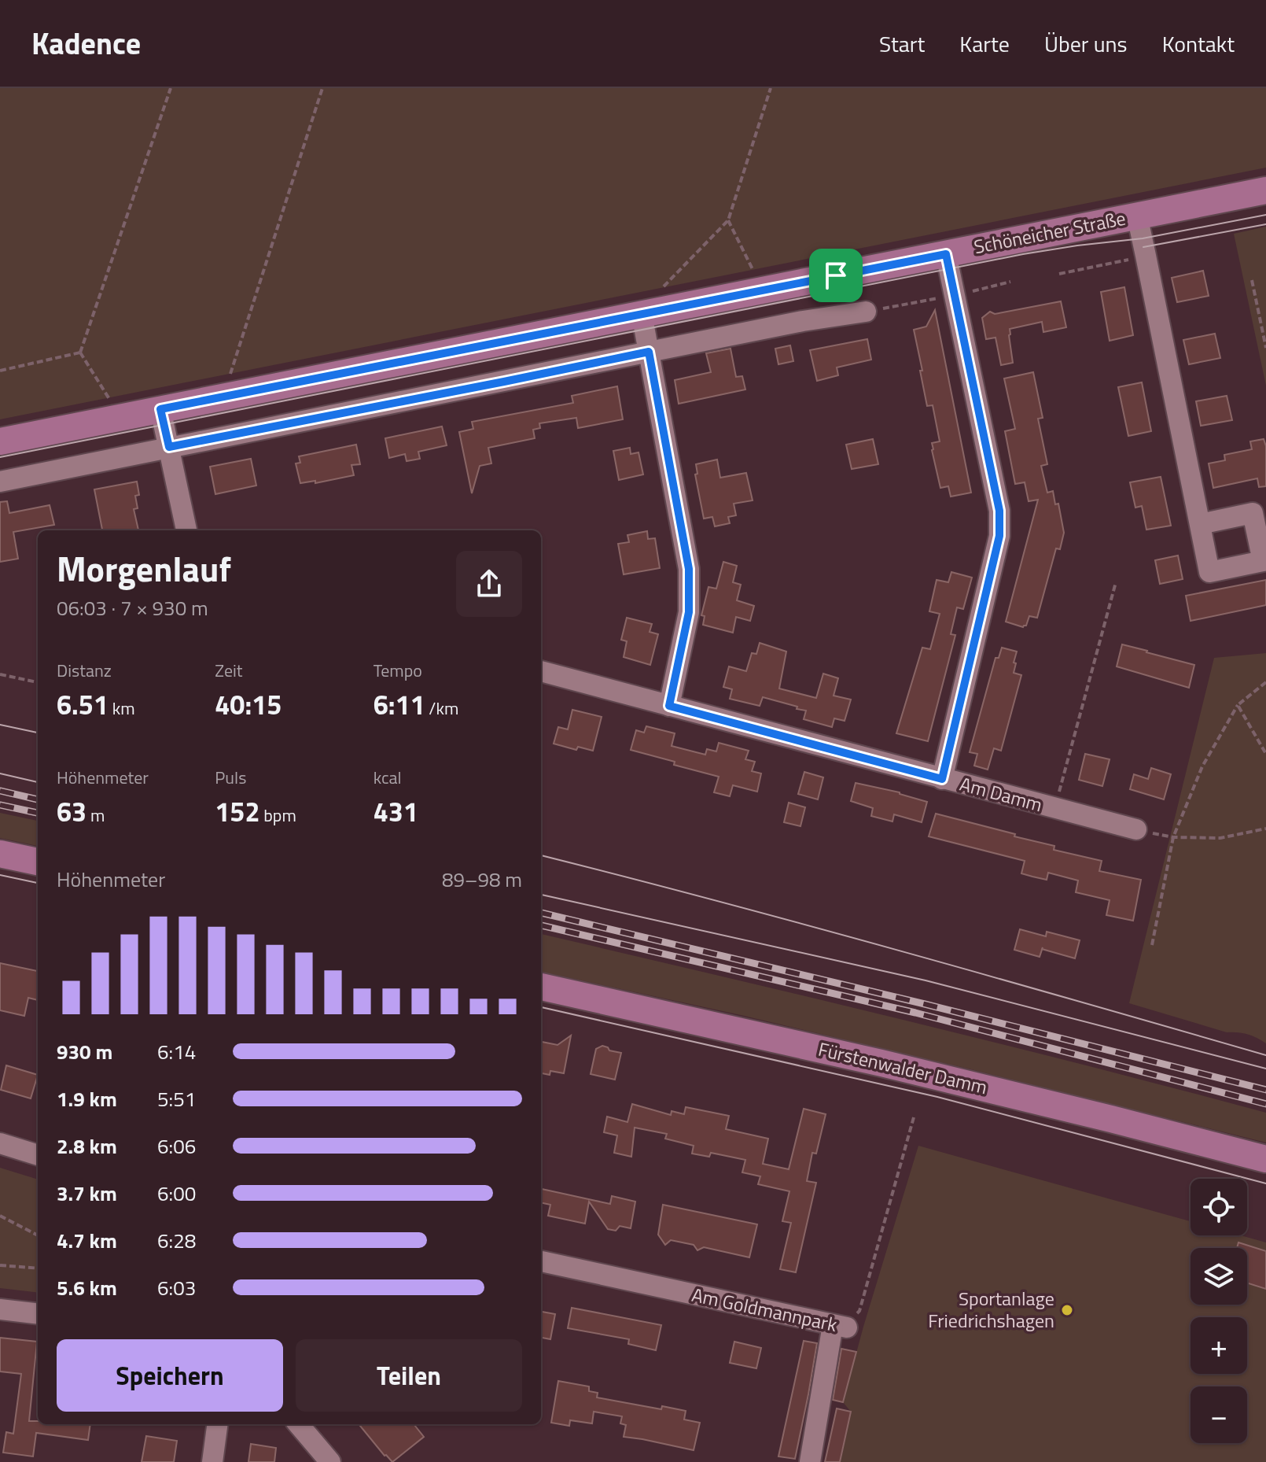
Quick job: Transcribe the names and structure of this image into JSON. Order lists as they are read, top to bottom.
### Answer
{
  "streets": {
    "main road": ["Schöneicher Straße", "Fürstenwalder Damm"],
    "street": ["Am Damm", "Am Goldmannpark"]
  },
  "places": ["Sportanlage Friedrichshagen"],
  "page": {
    "header": "Kadence",
    "nav": [
      "Start",
      "Karte",
      "Über uns",
      "Kontakt"
    ],
    "heading": ["Morgenlauf", "06:03 · 7 × 930 m"],
    "stats": [
      ["Distanz", "6.51 km"],
      ["Zeit", "40:15"],
      ["Tempo", "6:11 /km"],
      ["Höhenmeter", "63 m"],
      ["Puls", "152 bpm"],
      ["kcal", "431"]
    ],
    "chart": ["Höhenmeter", "89–98 m"],
    "list": [
      {
        "name": "930 m",
        "note": "6:14"
      },
      {
        "name": "1.9 km",
        "note": "5:51"
      },
      {
        "name": "2.8 km",
        "note": "6:06"
      },
      {
        "name": "3.7 km",
        "note": "6:00"
      },
      {
        "name": "4.7 km",
        "note": "6:28"
      },
      {
        "name": "5.6 km",
        "note": "6:03"
      }
    ],
    "map_buttons": ["+", "−"],
    "buttons": ["Speichern", "Teilen"]
  }
}
